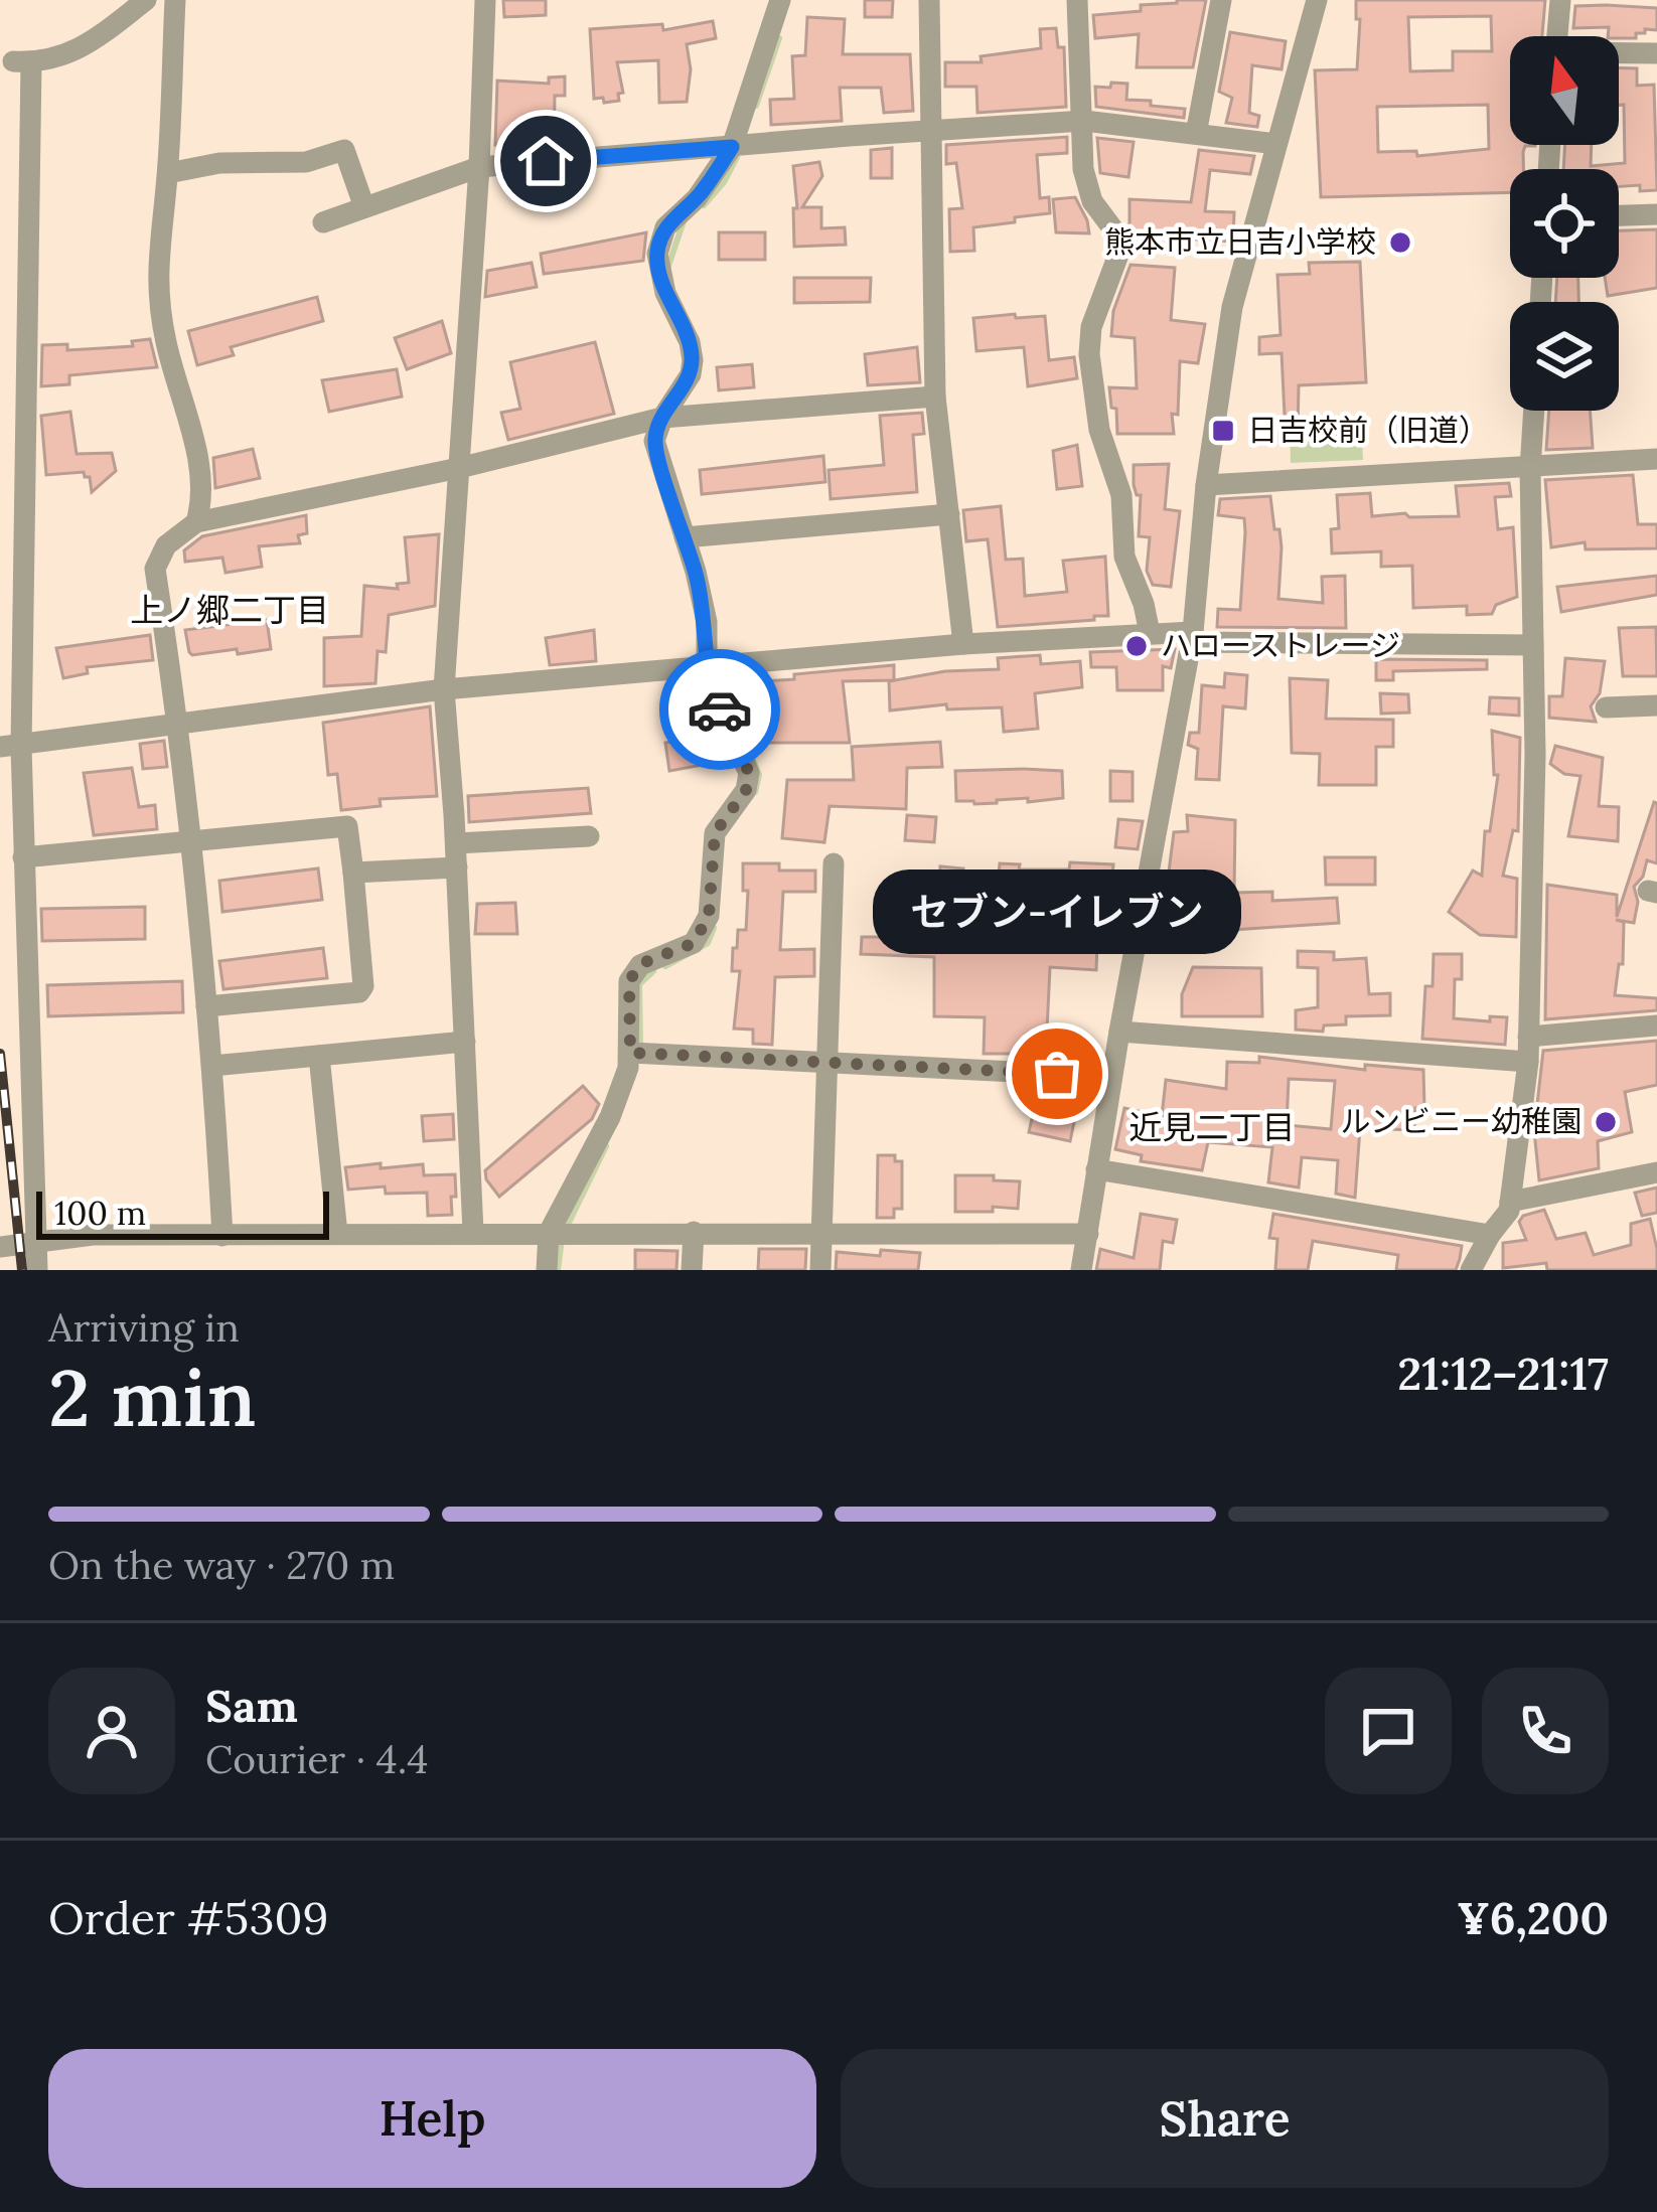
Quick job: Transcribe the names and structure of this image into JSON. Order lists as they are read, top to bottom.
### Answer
{
  "districts": ["上ノ郷二丁目", "近見二丁目"],
  "places": {
    "other": [
      "熊本市立日吉小学校",
      "ハローストレージ",
      "セブン-イレブン",
      "ルンビニー幼稚園"
    ],
    "transit": ["日吉校前（旧道）"]
  },
  "scale_bar": "100 m",
  "north": "top",
  "page": {
    "bubble": "セブン-イレブン",
    "scale": "100 m",
    "heading": ["2 min", "Arriving in", "21:12–21:17"],
    "panel": [
      "Sam",
      "Courier · 4.4",
      "Order #5309",
      "¥6,200"
    ],
    "bar": "On the way · 270 m",
    "buttons": ["Help", "Share"]
  }
}
